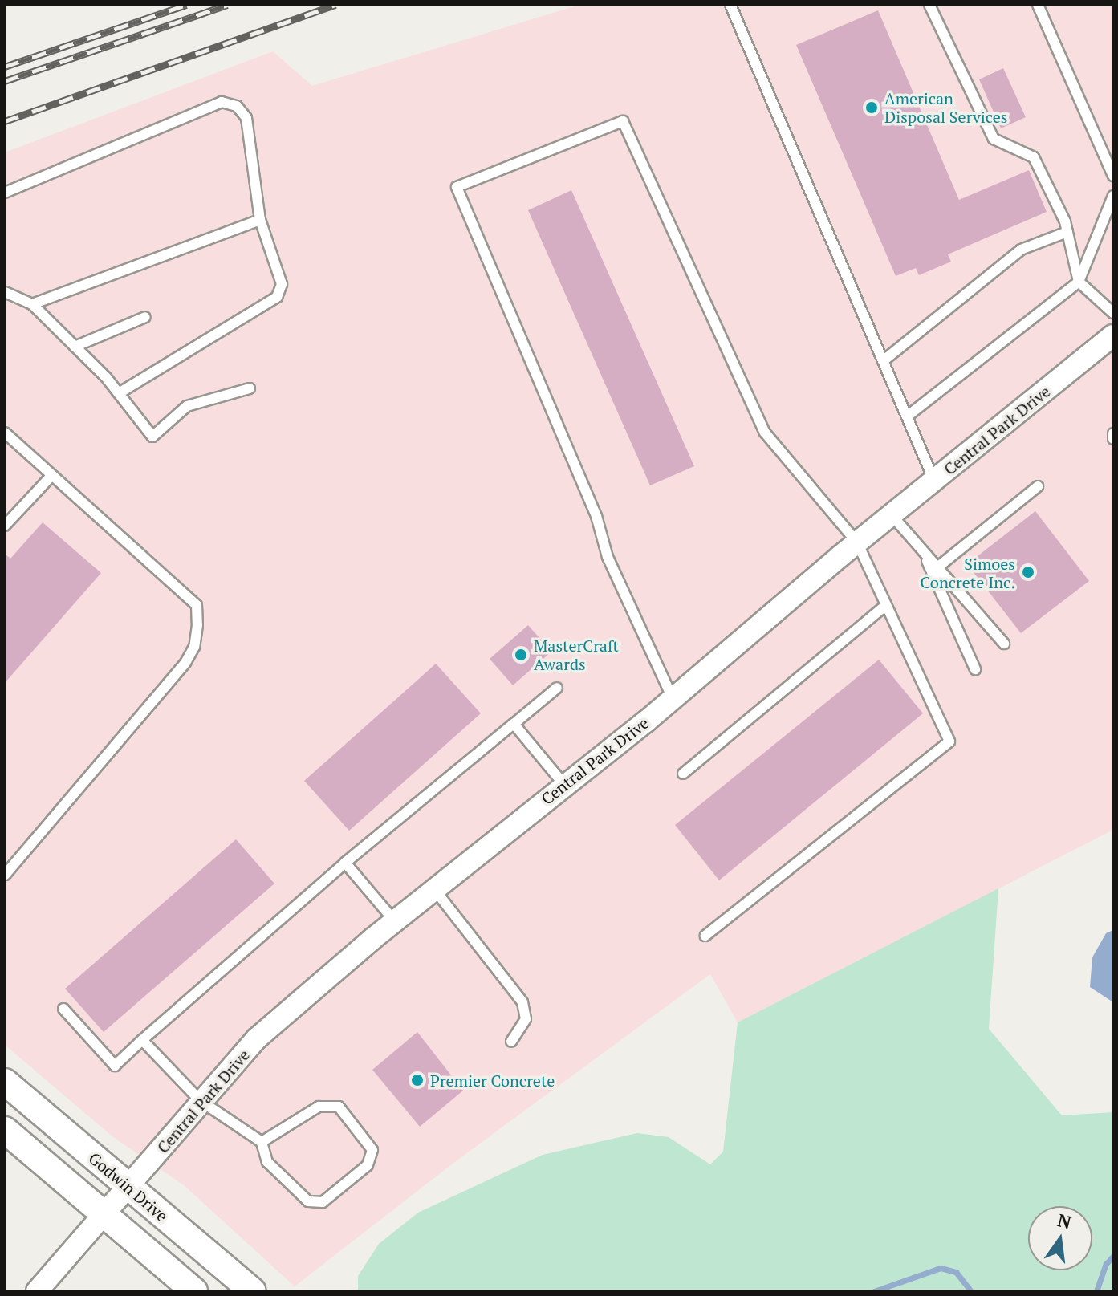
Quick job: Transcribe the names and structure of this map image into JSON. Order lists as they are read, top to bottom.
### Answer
{
  "streets": {
    "street": ["Central Park Drive", "Godwin Drive"]
  },
  "crossings": [
    ["Central Park Drive", "Godwin Drive"]
  ],
  "places": [
    "American Disposal Services",
    "Simoes Concrete Inc.",
    "MasterCraft Awards",
    "Premier Concrete"
  ],
  "north": "top"
}
